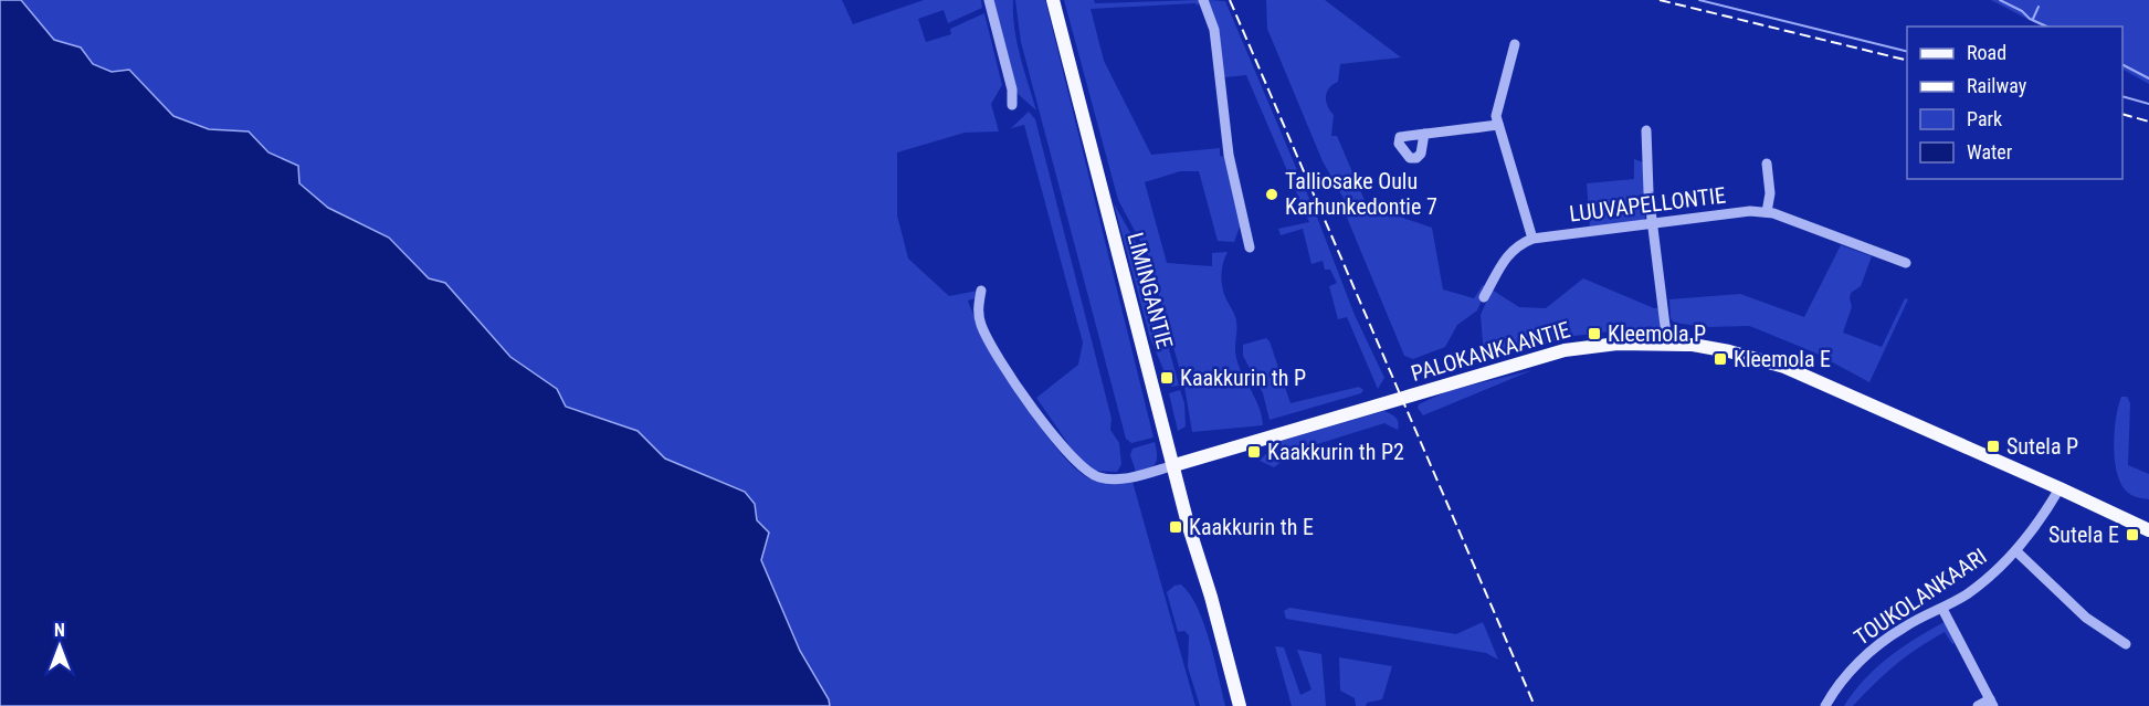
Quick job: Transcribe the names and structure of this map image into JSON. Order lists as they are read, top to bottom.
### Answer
{
  "streets": {
    "main road": ["LIMINGANTIE", "PALOKANKAANTIE"],
    "street": ["LUUVAPELLONTIE", "TOUKOLANKAARI"]
  },
  "crossings": [
    ["LIMINGANTIE", "PALOKANKAANTIE"],
    ["PALOKANKAANTIE", "TOUKOLANKAARI"]
  ],
  "places": {
    "other": ["Talliosake Oulu Karhunkedontie 7"],
    "transit": [
      "Kleemola P",
      "Kleemola E",
      "Kaakkurin th P",
      "Sutela P",
      "Kaakkurin th P2",
      "Kaakkurin th E",
      "Sutela E"
    ]
  },
  "legend": [
    "Road",
    "Railway",
    "Park",
    "Water"
  ],
  "north": "top"
}
